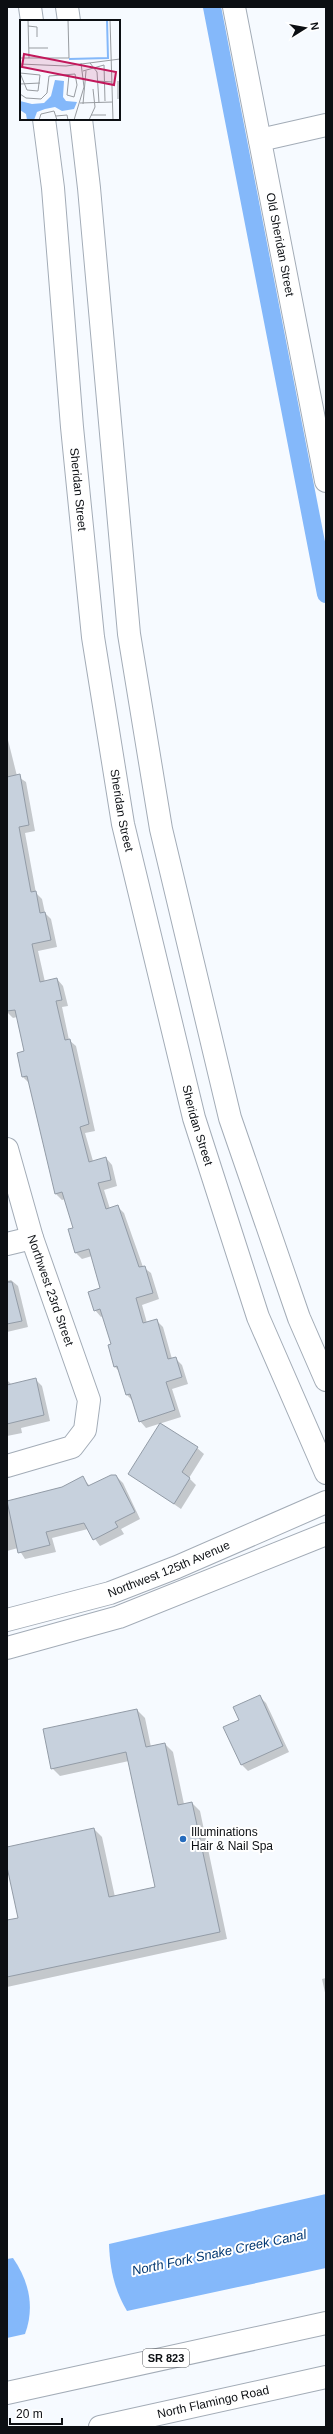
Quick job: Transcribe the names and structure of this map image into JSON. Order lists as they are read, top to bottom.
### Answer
{
  "streets": {
    "main road": [
      "Old Sheridan Street",
      "Sheridan Street",
      "Northwest 23rd Street",
      "Northwest 125th Avenue",
      "SR 823",
      "North Flamingo Road"
    ]
  },
  "water": ["North Fork Snake Creek Canal"],
  "places": ["Illuminations Hair & Nail Spa"],
  "scale_bar": "20 m",
  "north": "right"
}
